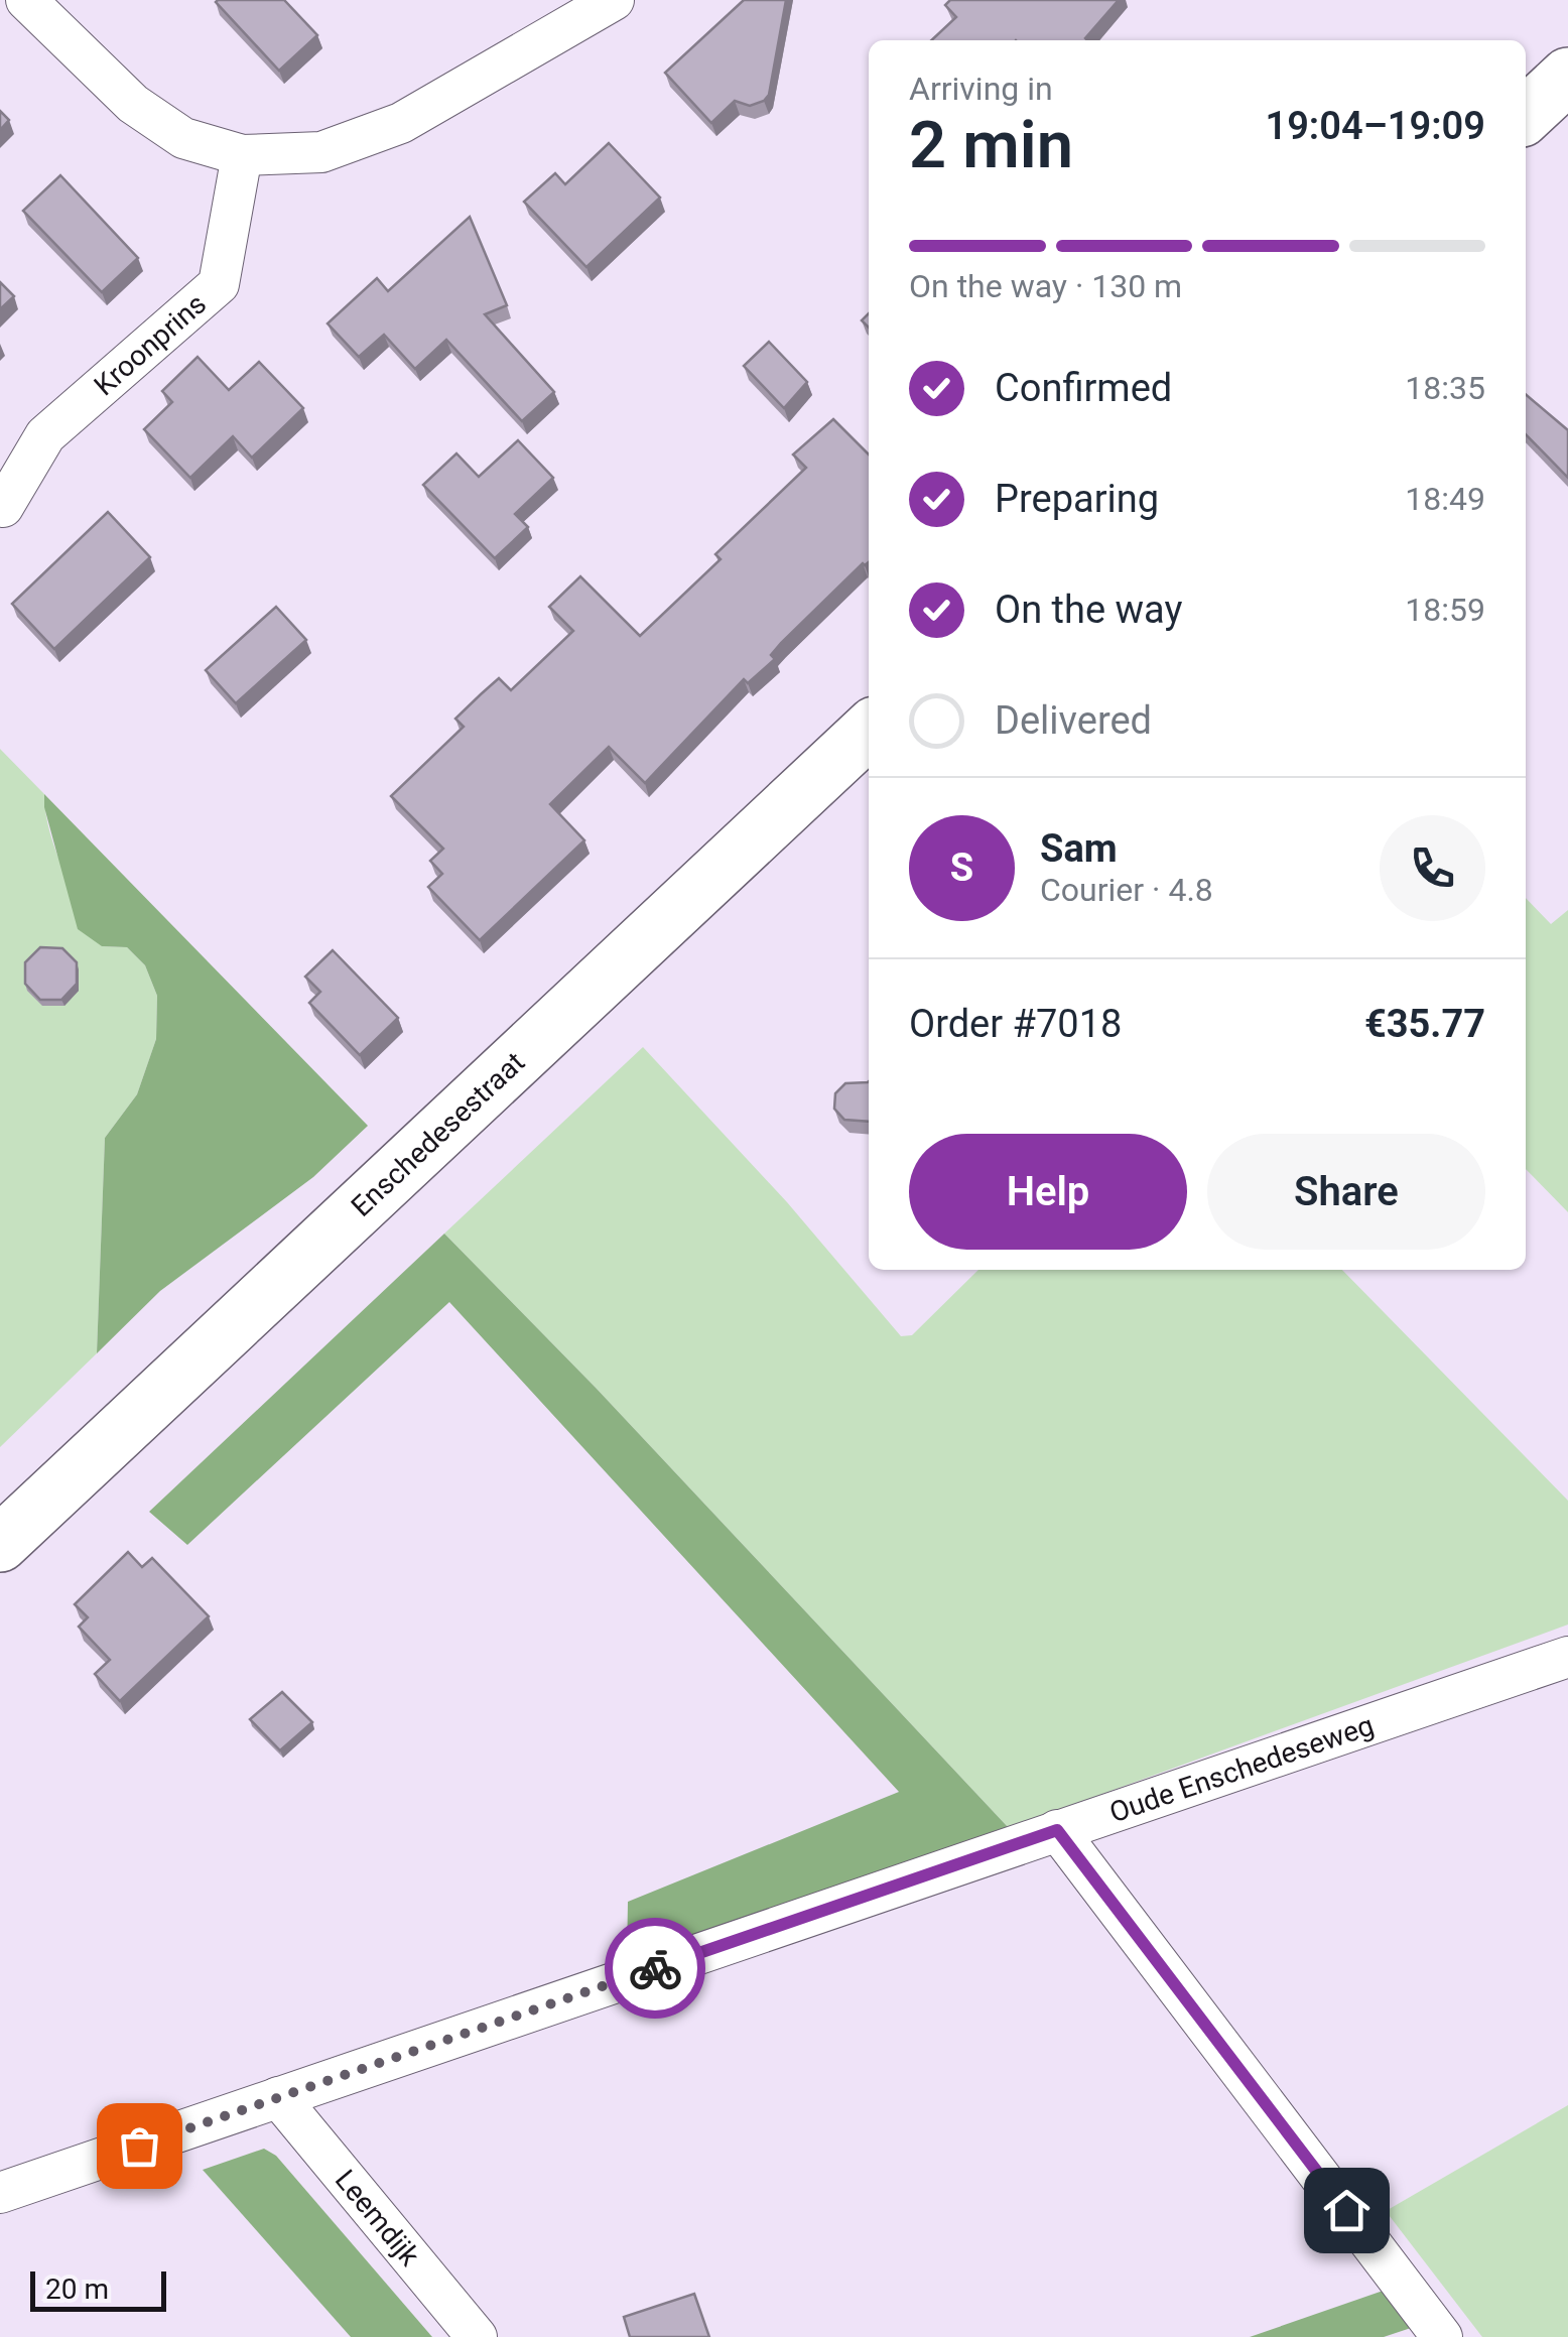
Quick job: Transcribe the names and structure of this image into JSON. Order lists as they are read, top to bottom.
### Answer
{
  "streets": {
    "main road": ["Enschedesestraat"],
    "street": ["Kroonprins", "Oude Enschedeseweg", "Leemdijk"]
  },
  "crossings": [
    ["Oude Enschedeseweg", "Leemdijk"]
  ],
  "scale_bar": "20 m",
  "page": {
    "heading": ["2 min", "Arriving in", "19:04–19:09"],
    "panel": [
      "Sam",
      "Courier · 4.8",
      "Order #7018",
      "€35.77"
    ],
    "bar": "On the way · 130 m",
    "list": [
      ["Confirmed", "18:35"],
      ["Preparing", "18:49"],
      ["On the way", "18:59"],
      "Delivered"
    ],
    "round": "S",
    "buttons": ["Help", "Share"],
    "scale": "20 m"
  }
}
